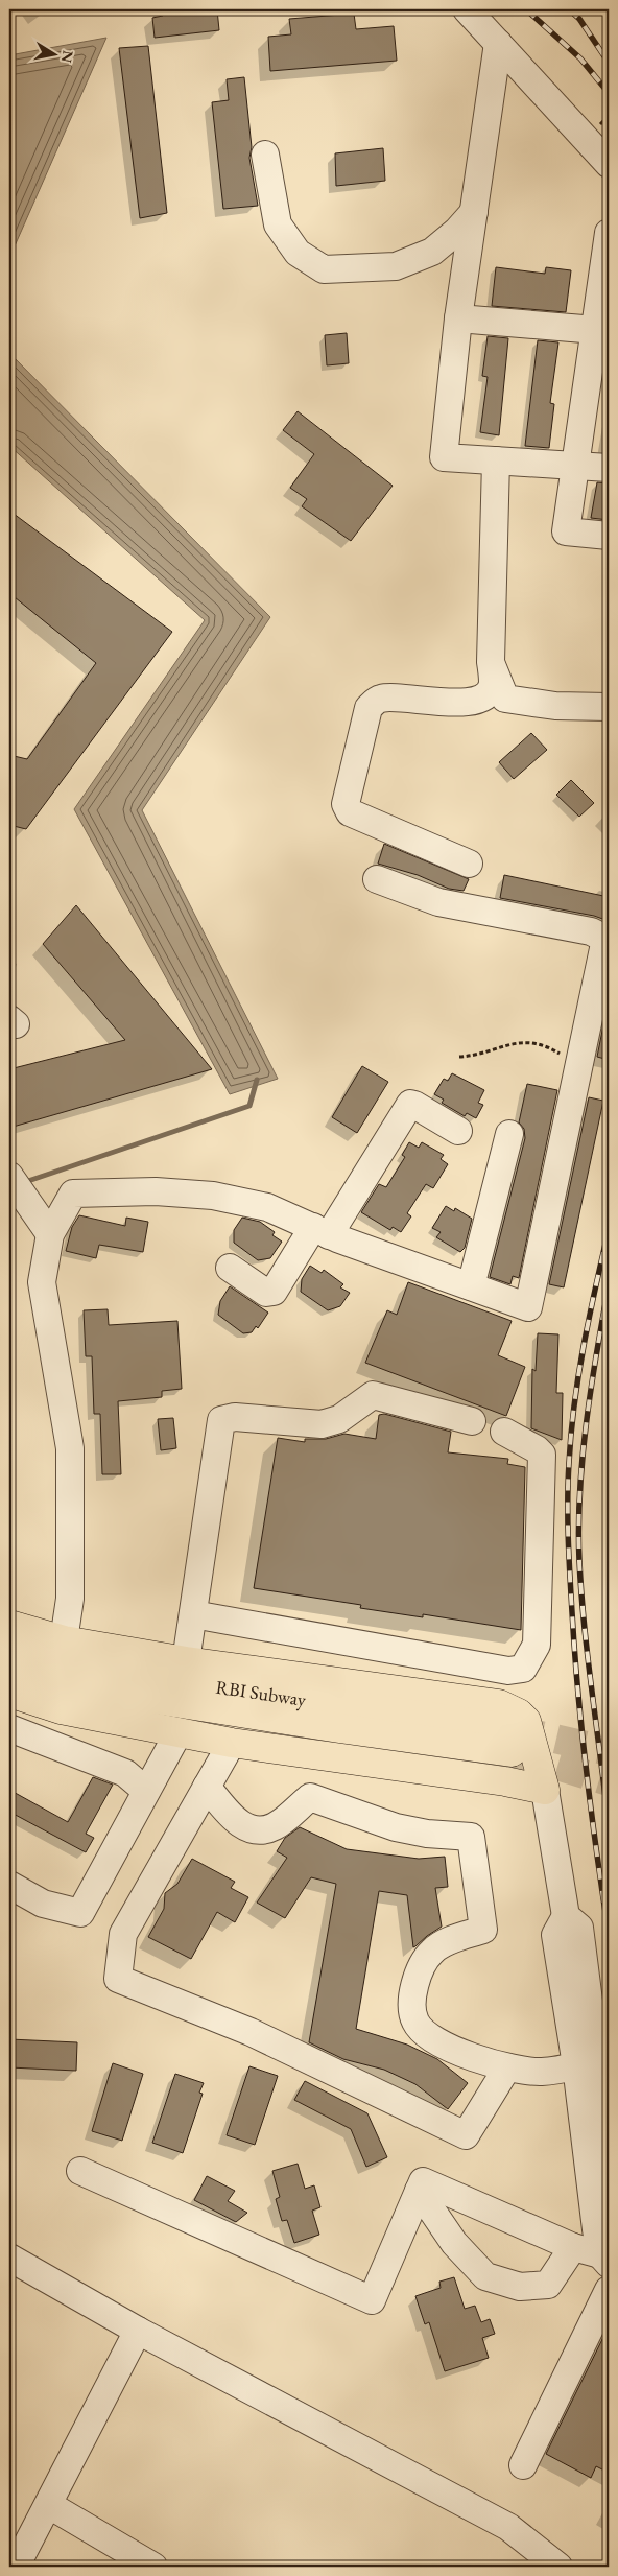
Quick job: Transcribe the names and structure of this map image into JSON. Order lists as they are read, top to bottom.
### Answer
{
  "streets": {
    "main road": ["RBI Subway"]
  },
  "north": "right"
}
